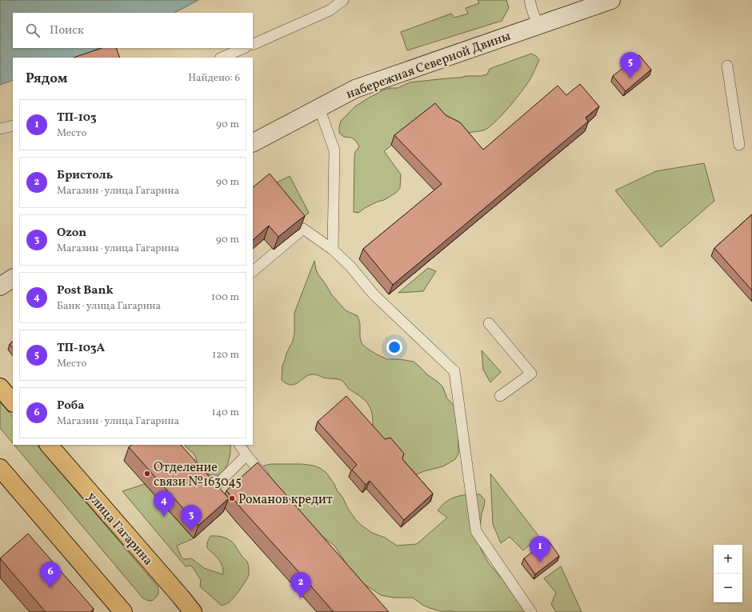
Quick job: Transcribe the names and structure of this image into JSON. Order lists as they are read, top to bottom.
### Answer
{
  "streets": {
    "main road": ["улица Гагарина"],
    "street": ["набережная Северной Двины"]
  },
  "places": ["Отделение связи №163045", "Романов кредит"],
  "page": {
    "search": "Поиск",
    "pins": [
      "5",
      "4",
      "3",
      "1",
      "6",
      "2"
    ],
    "heading": ["Рядом", "Найдено: 6"],
    "list": [
      {
        "mark": "1",
        "name": "ТП-103",
        "note": "Место",
        "value": "90 m"
      },
      {
        "mark": "2",
        "name": "Бристоль",
        "note": "Магазин · улица Гагарина",
        "value": "90 m"
      },
      {
        "mark": "3",
        "name": "Ozon",
        "note": "Магазин · улица Гагарина",
        "value": "90 m"
      },
      {
        "mark": "4",
        "name": "Post Bank",
        "note": "Банк · улица Гагарина",
        "value": "100 m"
      },
      {
        "mark": "5",
        "name": "ТП-103А",
        "note": "Место",
        "value": "120 m"
      },
      {
        "mark": "6",
        "name": "Роба",
        "note": "Магазин · улица Гагарина",
        "value": "140 m"
      }
    ],
    "map_buttons": ["+", "−"]
  }
}
